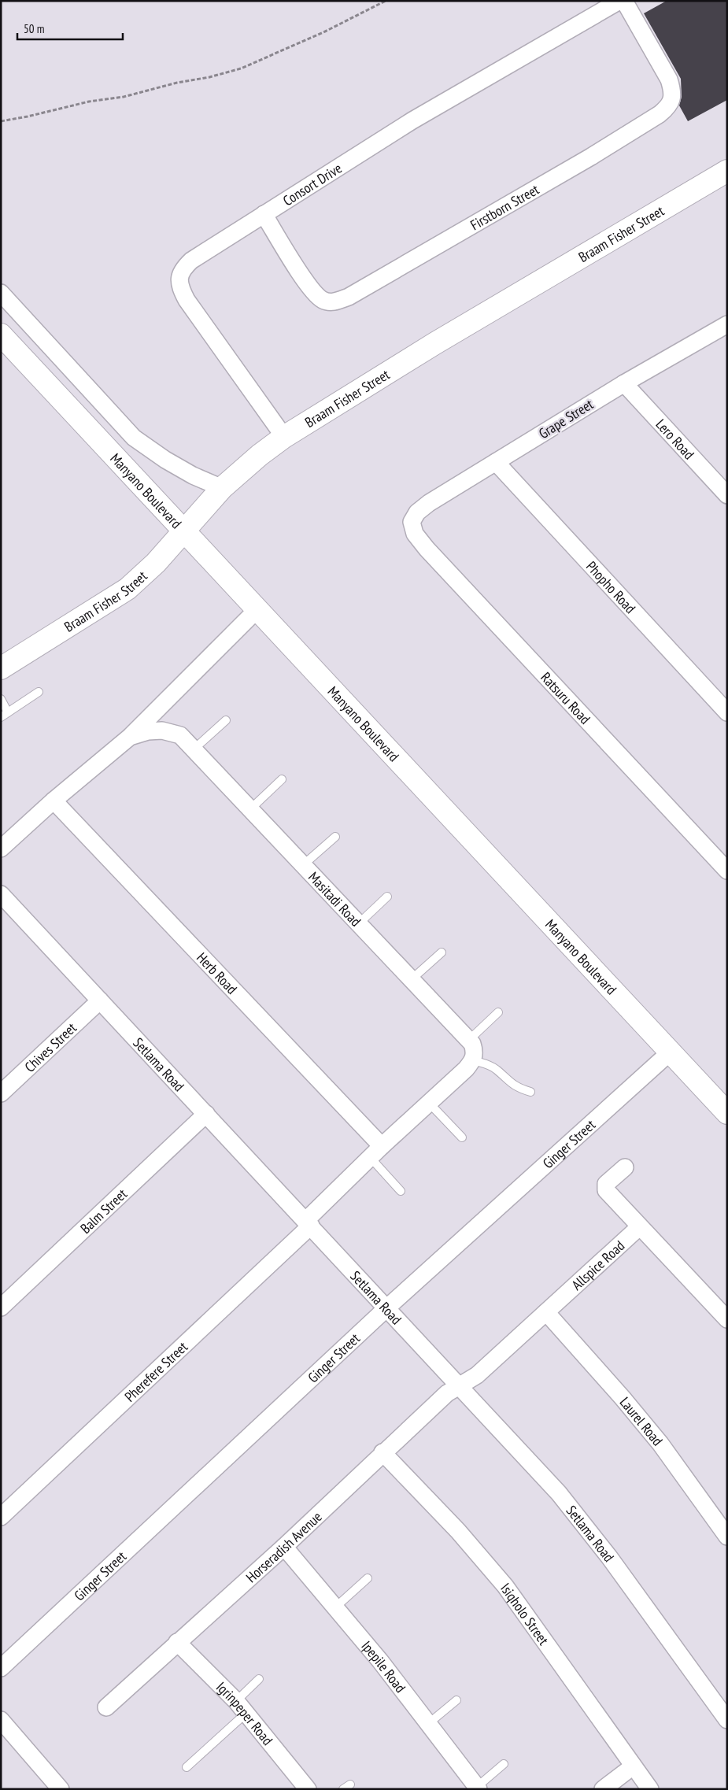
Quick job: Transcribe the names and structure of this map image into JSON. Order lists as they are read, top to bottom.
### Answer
{
  "streets": {
    "street": [
      "Consort Drive",
      "Firstborn Street",
      "Braam Fisher Street",
      "Grape Street",
      "Lero Road",
      "Manyano Boulevard",
      "Phopho Road",
      "Ratsuru Road",
      "Masitadi Road",
      "Herb Road",
      "Chives Street",
      "Setlama Road",
      "Ginger Street",
      "Balm Street",
      "Allspice Road",
      "Pherefere Street",
      "Laurel Road",
      "Horseradish Avenue",
      "Isiqholo Street",
      "Ipepile Road",
      "Igrinpeper Road"
    ]
  },
  "crossings": [
    ["Consort Drive", "Firstborn Street"],
    ["Consort Drive", "Braam Fisher Street"],
    ["Braam Fisher Street", "Manyano Boulevard"],
    ["Grape Street", "Lero Road"],
    ["Grape Street", "Phopho Road"],
    ["Grape Street", "Ratsuru Road"],
    ["Manyano Boulevard", "Ginger Street"],
    ["Masitadi Road", "Herb Road"],
    ["Chives Street", "Setlama Road"],
    ["Setlama Road", "Ginger Street"],
    ["Setlama Road", "Balm Street"],
    ["Setlama Road", "Allspice Road"],
    ["Setlama Road", "Pherefere Street"],
    ["Setlama Road", "Horseradish Avenue"],
    ["Allspice Road", "Laurel Road"],
    ["Allspice Road", "Horseradish Avenue"],
    ["Horseradish Avenue", "Isiqholo Street"],
    ["Horseradish Avenue", "Ipepile Road"],
    ["Horseradish Avenue", "Igrinpeper Road"]
  ],
  "scale_bar": "50 m"
}
